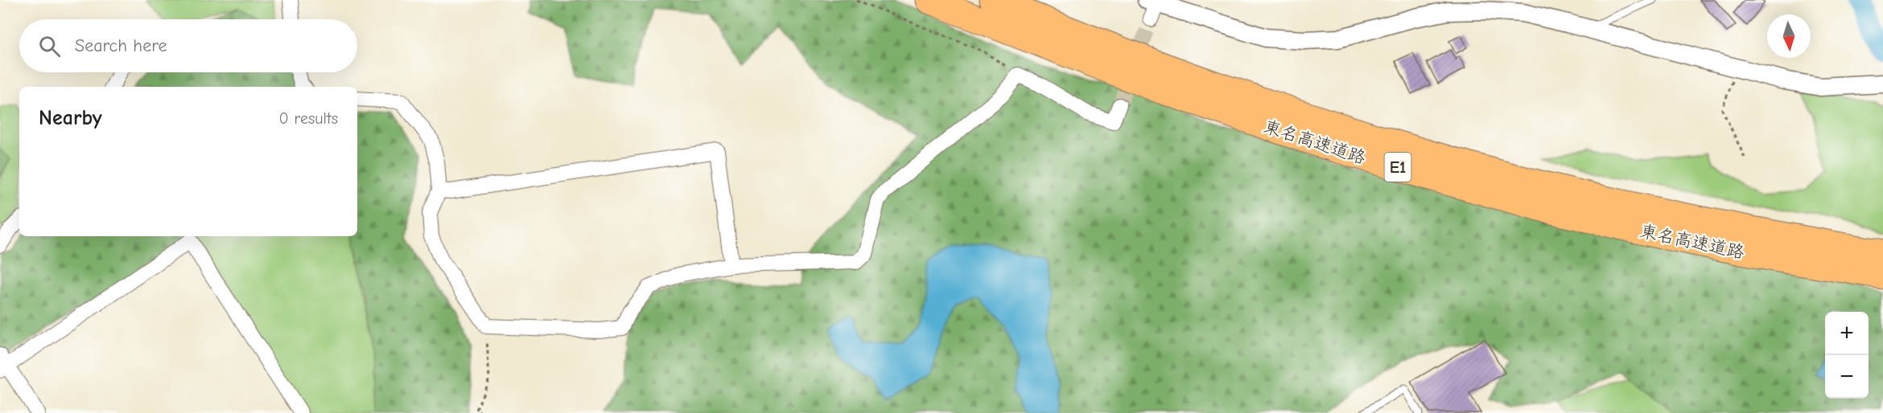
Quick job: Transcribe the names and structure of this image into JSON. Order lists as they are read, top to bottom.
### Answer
{
  "streets": {
    "highway": ["東名高速道路", "E1"]
  },
  "north": "bottom",
  "page": {
    "search": "Search here",
    "heading": ["Nearby", "0 results"],
    "map_buttons": ["+", "−"]
  }
}
